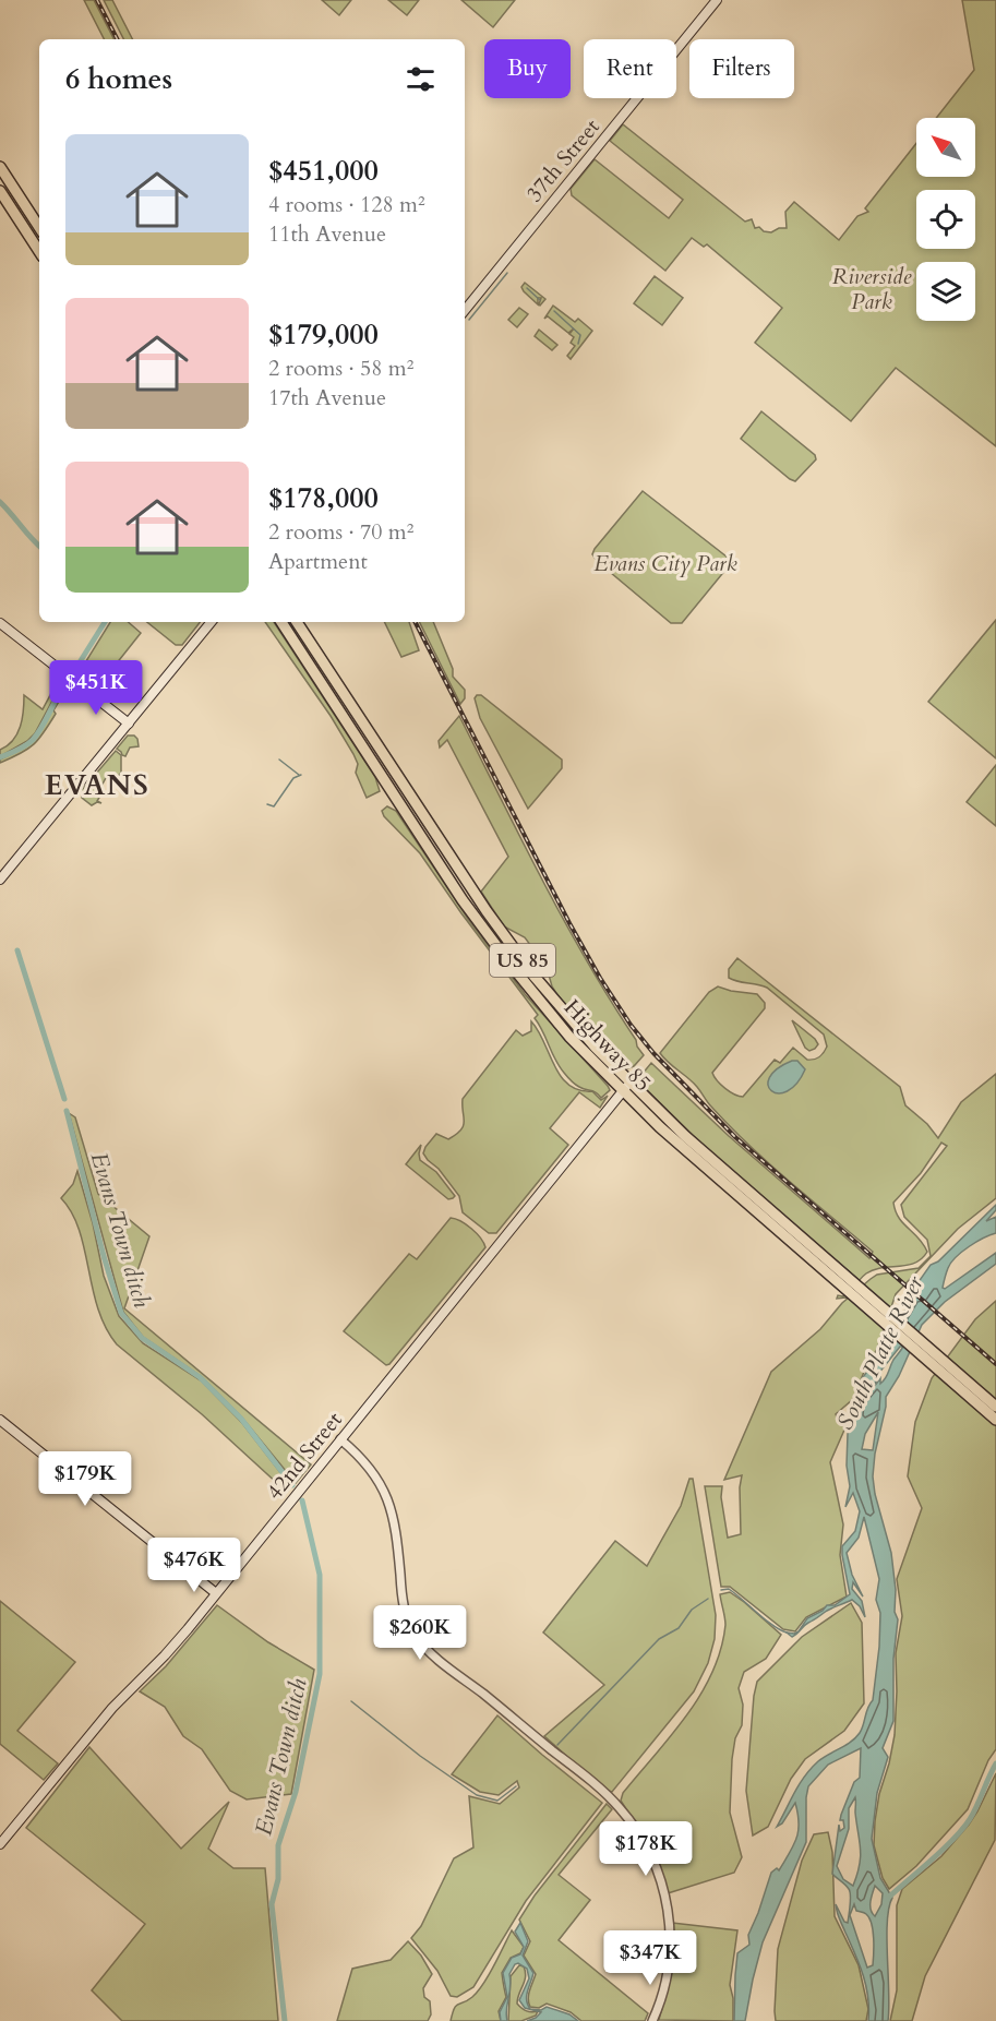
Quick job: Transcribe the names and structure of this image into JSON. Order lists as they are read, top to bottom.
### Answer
{
  "streets": {
    "highway": ["US 85", "Highway 85"],
    "main road": ["37th Street", "42nd Street"]
  },
  "crossings": [
    ["Highway 85", "42nd Street"]
  ],
  "districts": ["EVANS"],
  "water": ["Evans Town ditch", "South Platte River"],
  "parks": ["Riverside Park", "Evans City Park"],
  "north": "top left",
  "page": {
    "chip": ["Buy", "Rent", "Filters"],
    "heading": "6 homes",
    "list": [
      {
        "name": "$451,000",
        "note": "4 rooms · 128 m² · 11th Avenue"
      },
      {
        "name": "$179,000",
        "note": "2 rooms · 58 m² · 17th Avenue"
      },
      {
        "name": "$178,000",
        "note": "2 rooms · 70 m² · Apartment"
      }
    ],
    "price": [
      "$451K",
      "$179K",
      "$476K",
      "$260K",
      "$178K",
      "$347K"
    ]
  }
}
